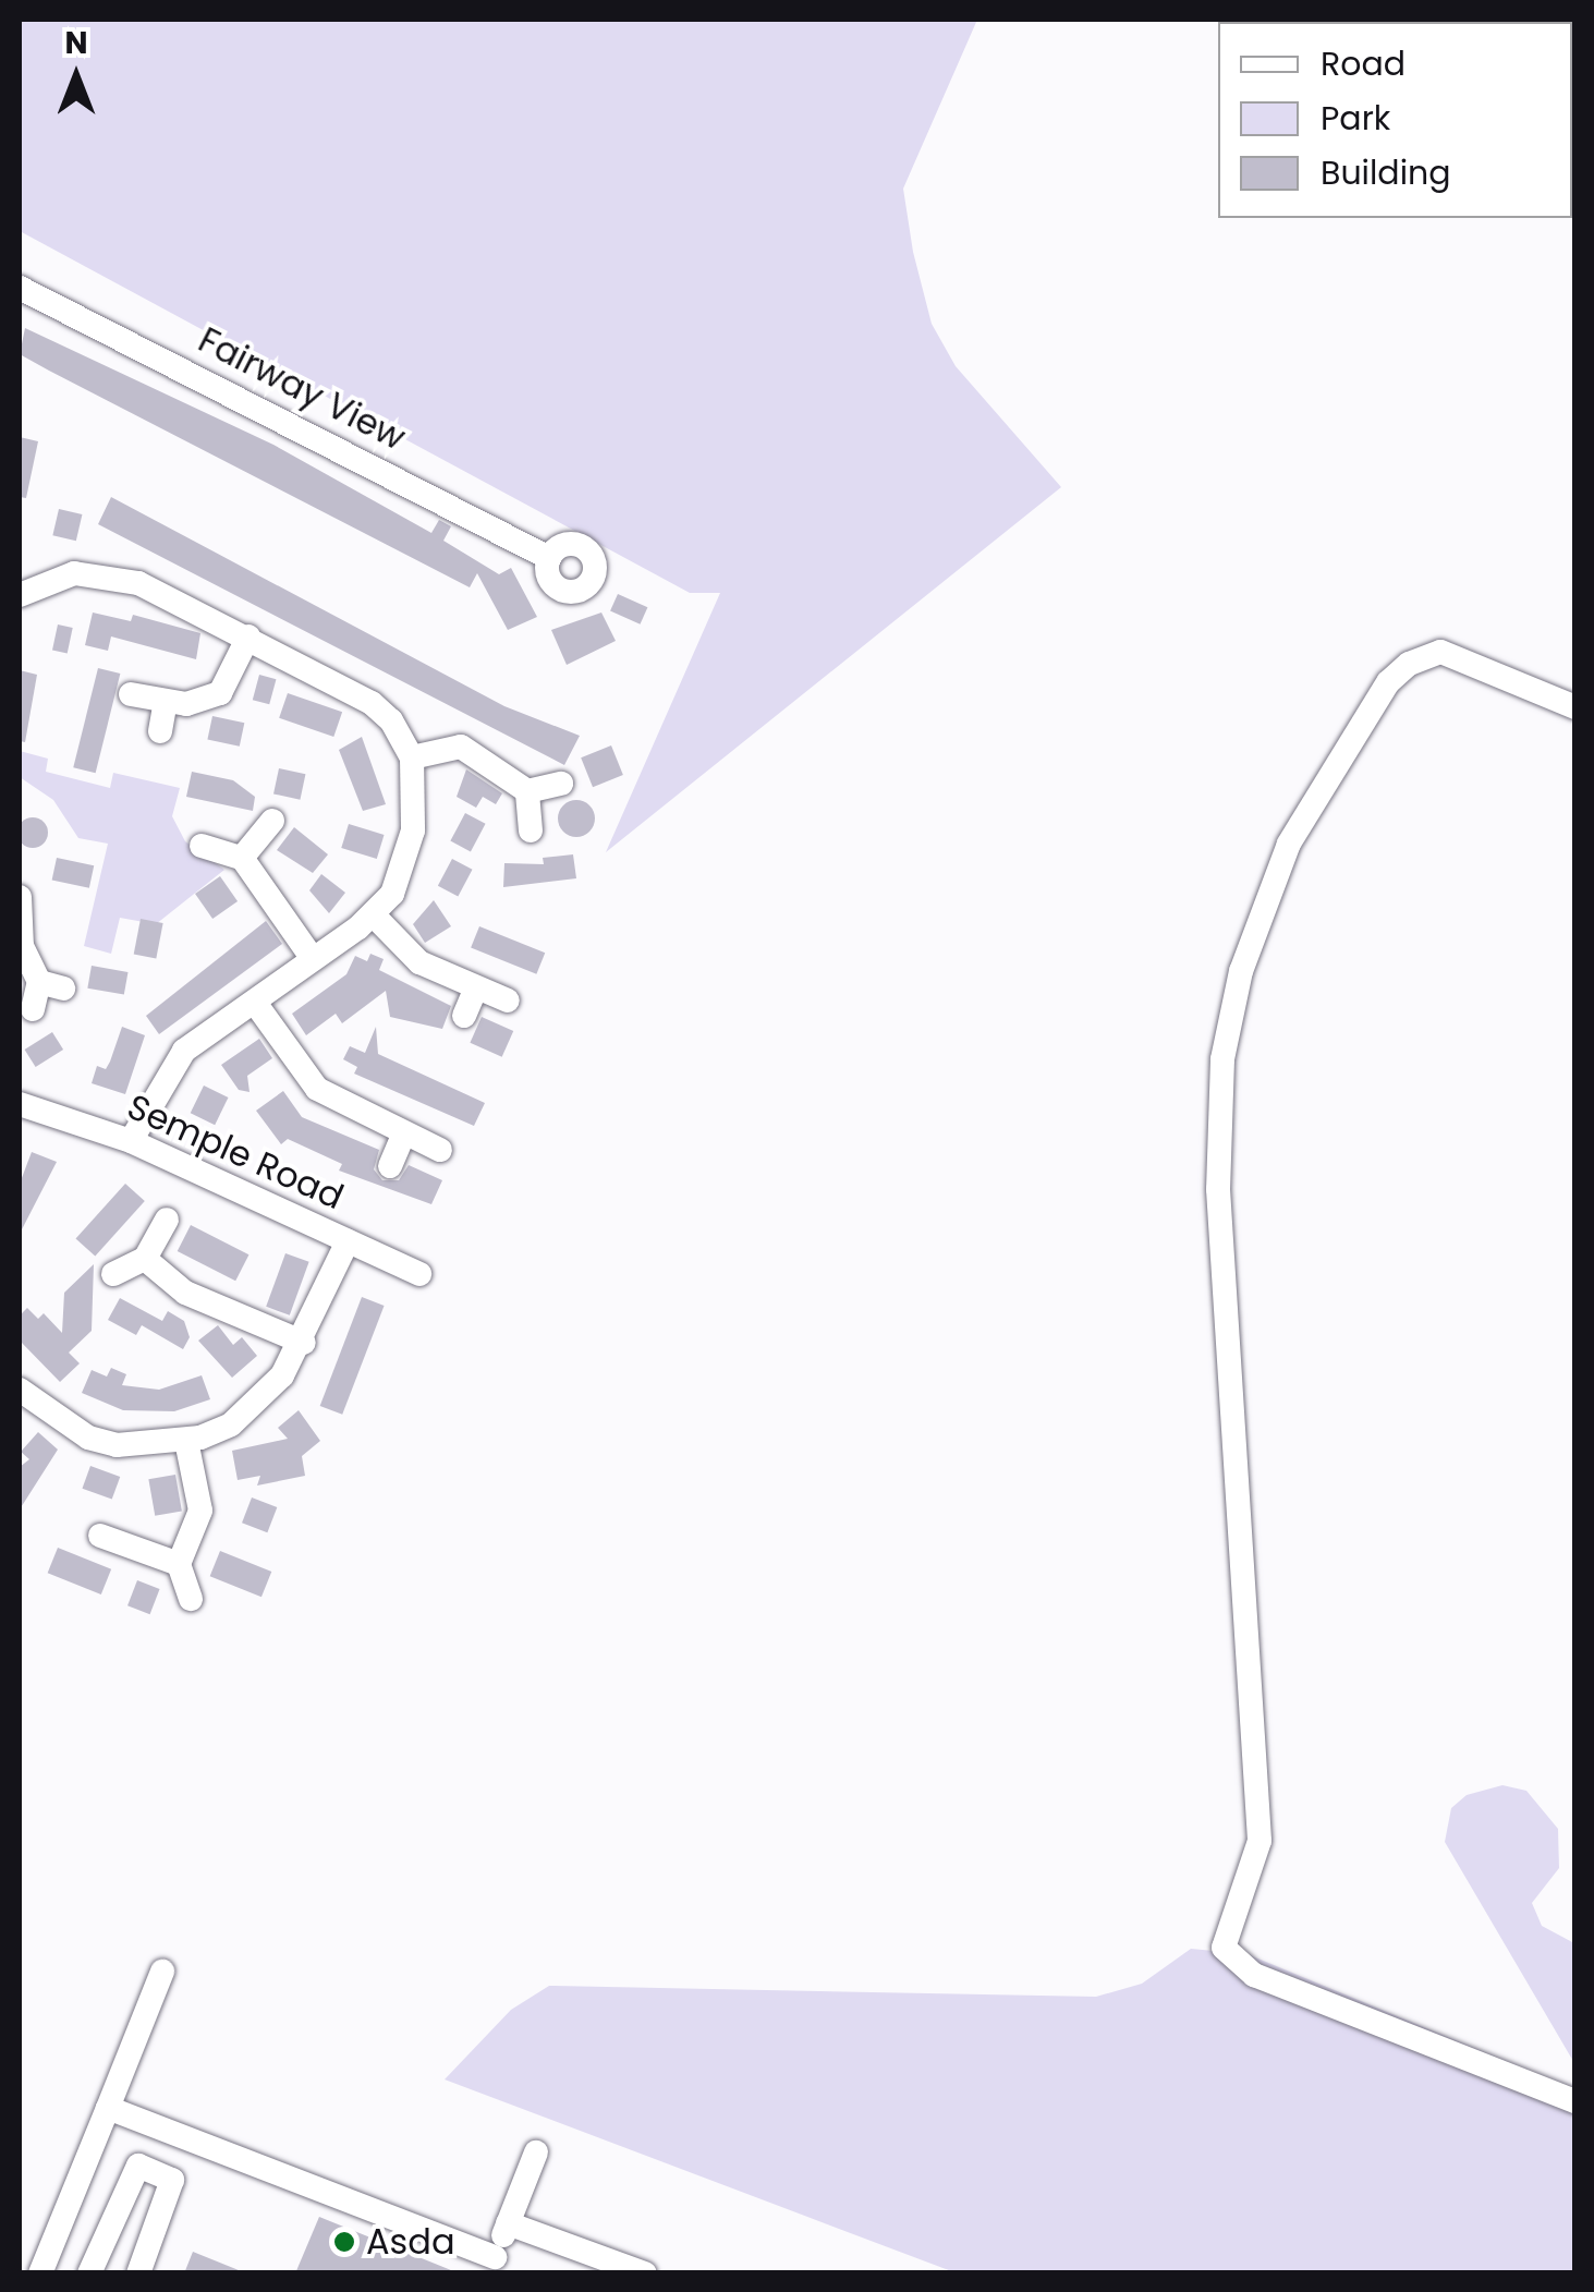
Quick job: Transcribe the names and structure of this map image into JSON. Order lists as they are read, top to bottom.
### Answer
{
  "streets": {
    "street": ["Fairway View", "Semple Road"]
  },
  "places": ["Asda"],
  "legend": ["Road", "Park", "Building"],
  "north": "top"
}
